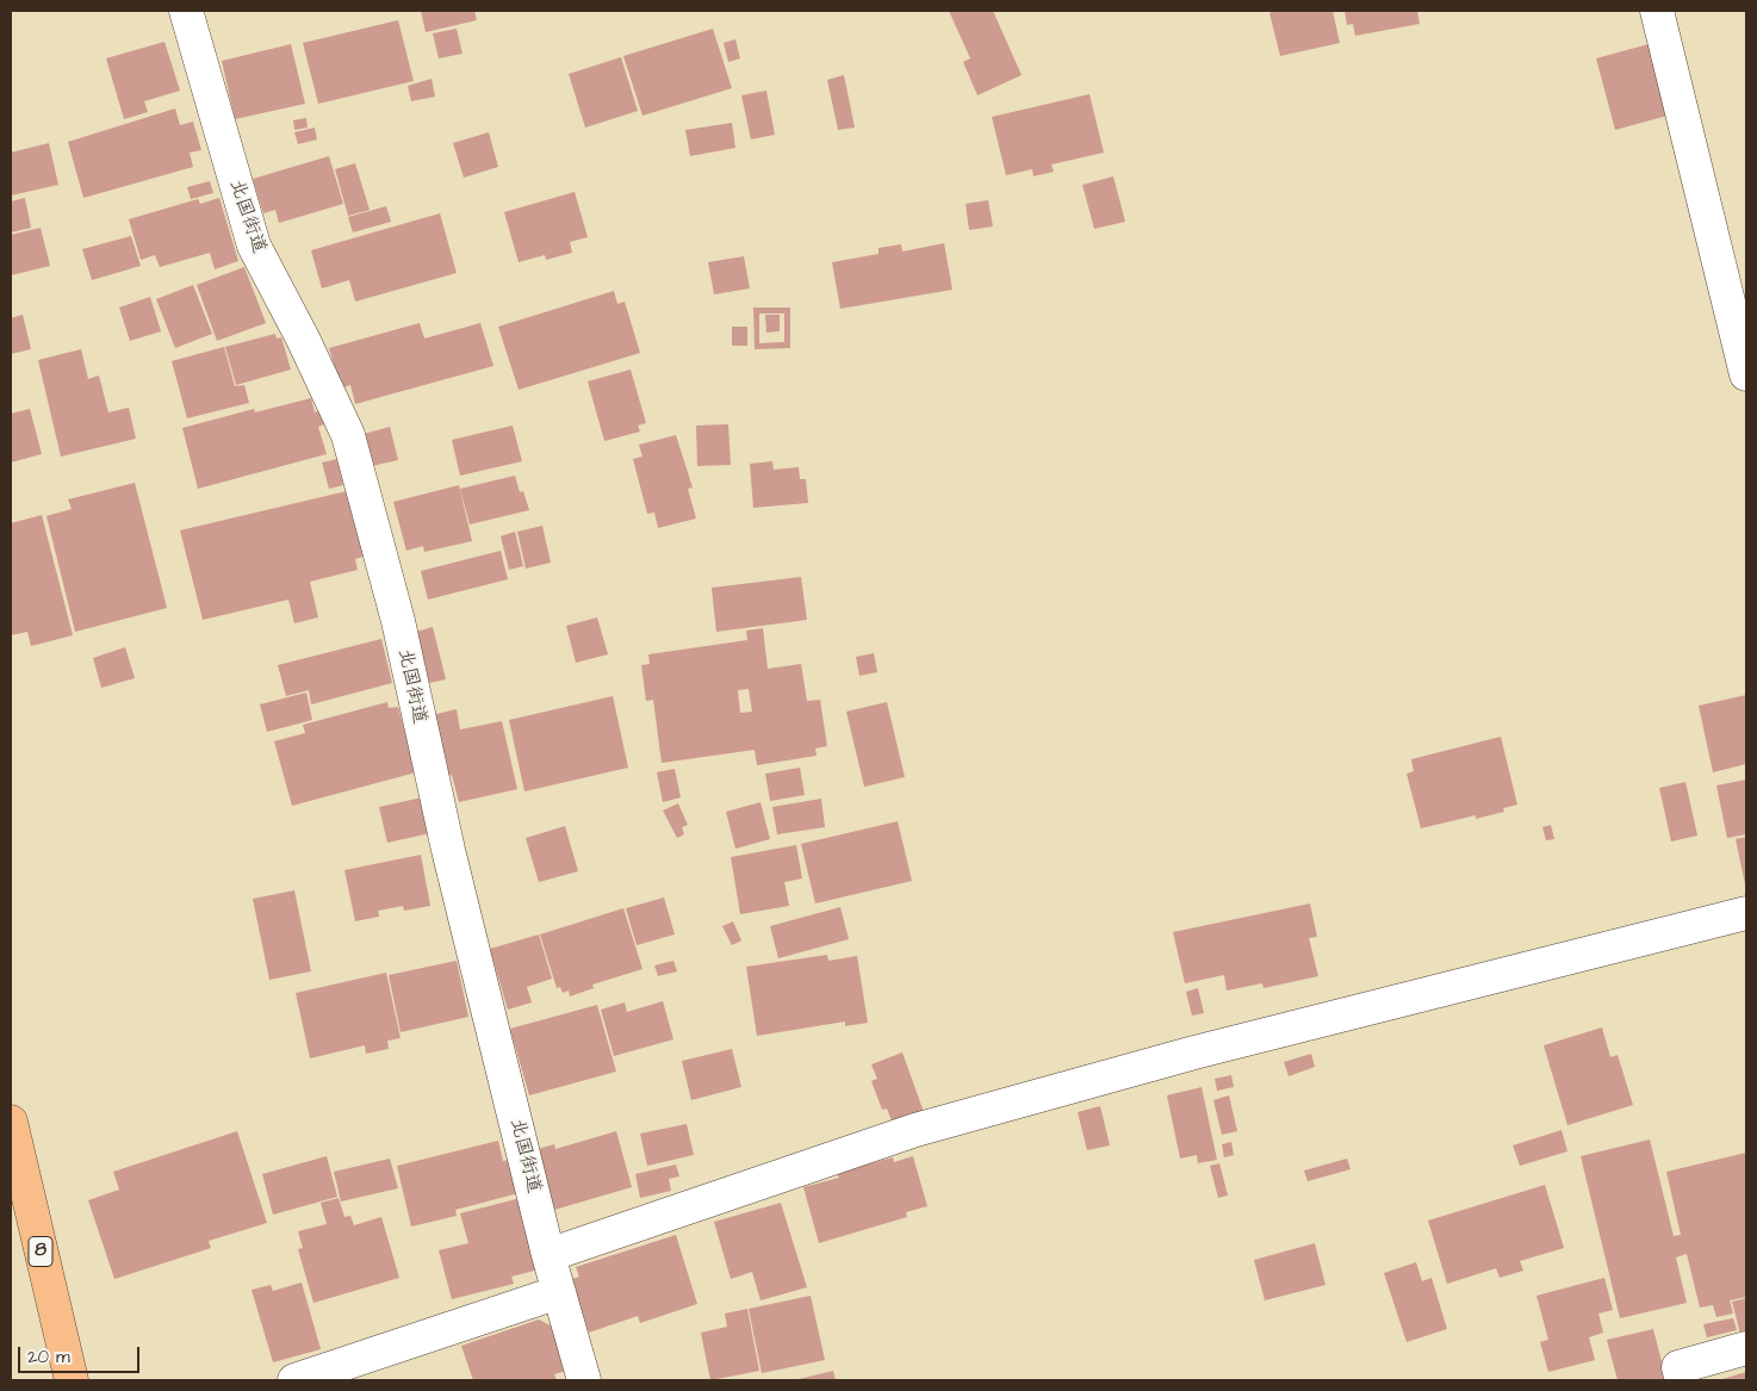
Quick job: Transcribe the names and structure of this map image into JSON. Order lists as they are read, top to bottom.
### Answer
{
  "streets": {
    "highway": ["8"],
    "street": ["北国街道"]
  },
  "scale_bar": "20 m"
}
